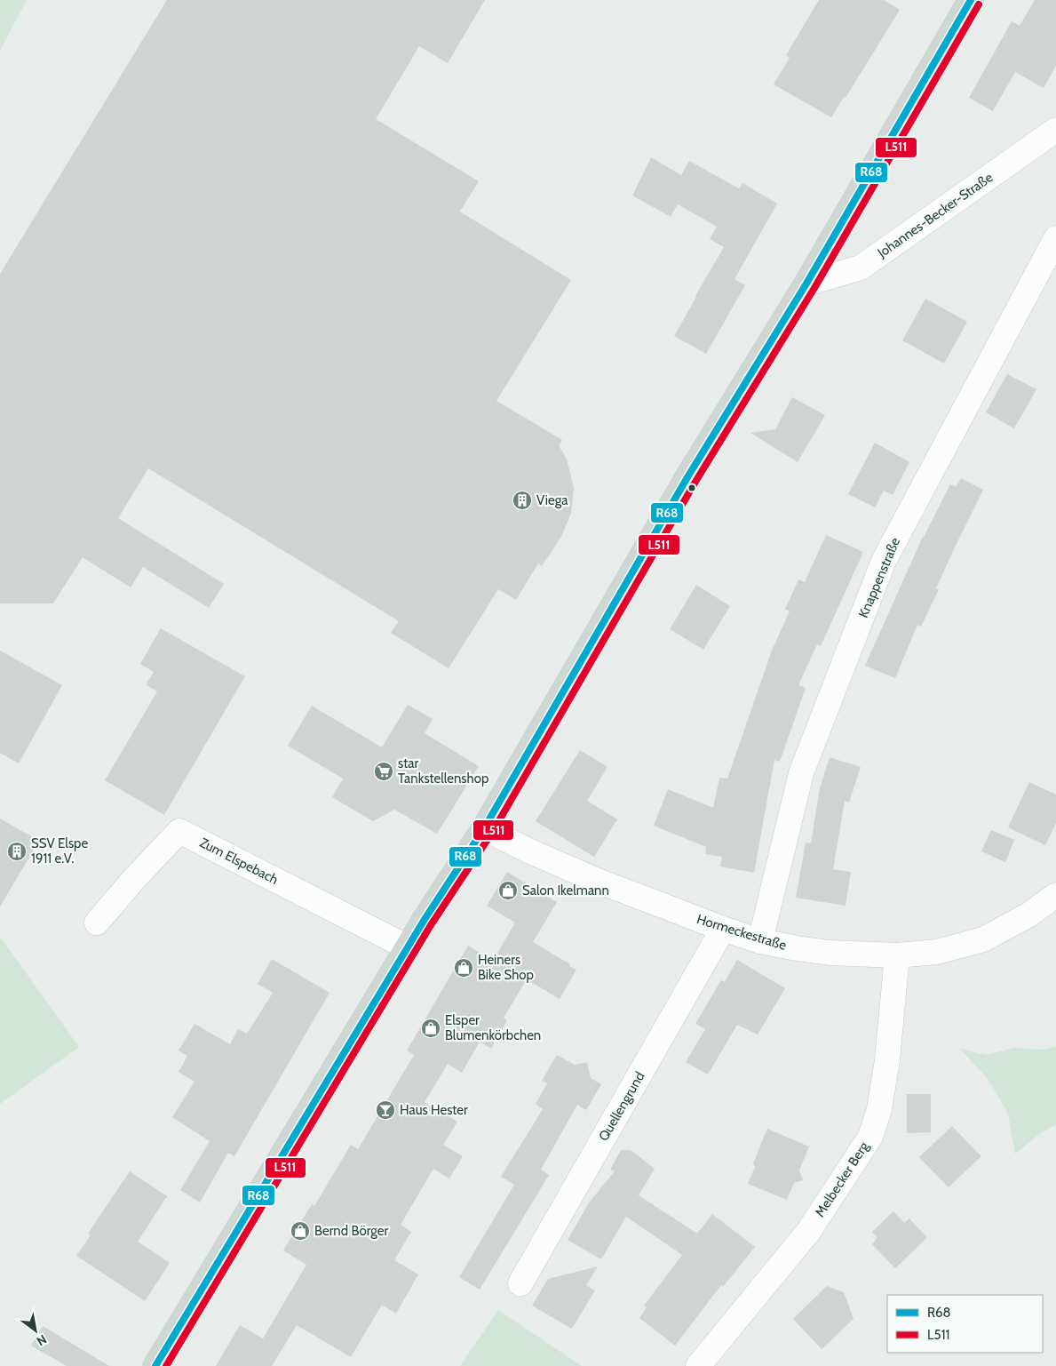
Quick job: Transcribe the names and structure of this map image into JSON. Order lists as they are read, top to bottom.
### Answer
{
  "streets": {
    "street": [
      "Johannes-Becker-Straße",
      "Knappenstraße",
      "Zum Elspebach",
      "Hormeckestraße",
      "Quellengrund",
      "Melbecker Berg"
    ]
  },
  "crossings": [
    ["Knappenstraße", "Hormeckestraße"],
    ["Hormeckestraße", "Quellengrund"],
    ["Hormeckestraße", "Melbecker Berg"]
  ],
  "places": {
    "building": ["Viega", "SSV Elspe 1911 e.V."],
    "supermarket": ["star Tankstellenshop"],
    "shop": [
      "Salon Ikelmann",
      "Heiners Bike Shop",
      "Elsper Blumenkörbchen",
      "Bernd Börger"
    ],
    "bar": ["Haus Hester"]
  },
  "lines": ["transit line R68", "transit line L511"],
  "legend": ["R68", "L511"],
  "north": "bottom right"
}
